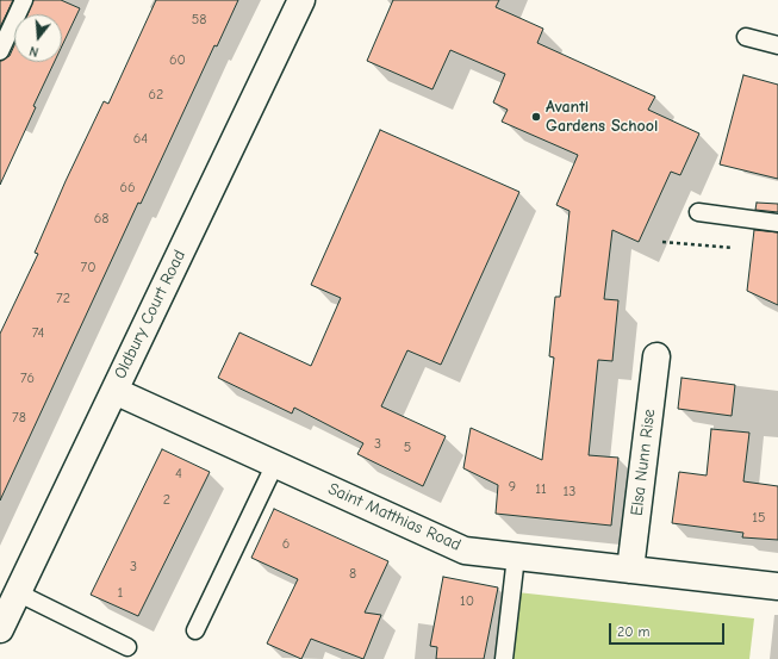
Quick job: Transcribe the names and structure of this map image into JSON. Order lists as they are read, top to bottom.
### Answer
{
  "streets": {
    "street": ["Oldbury Court Road", "Elsa Nunn Rise", "Saint Matthias Road"]
  },
  "crossings": [
    ["Oldbury Court Road", "Saint Matthias Road"],
    ["Elsa Nunn Rise", "Saint Matthias Road"]
  ],
  "places": ["Avanti Gardens School"],
  "house_numbers": [
    "58",
    "60",
    "62",
    "64",
    "66",
    "68",
    "70",
    "72",
    "74",
    "76",
    "78",
    "3",
    "5",
    "4",
    "9",
    "11",
    "13",
    "2",
    "15",
    "6",
    "3",
    "8",
    "1",
    "10"
  ],
  "scale_bar": "20 m",
  "north": "bottom"
}
